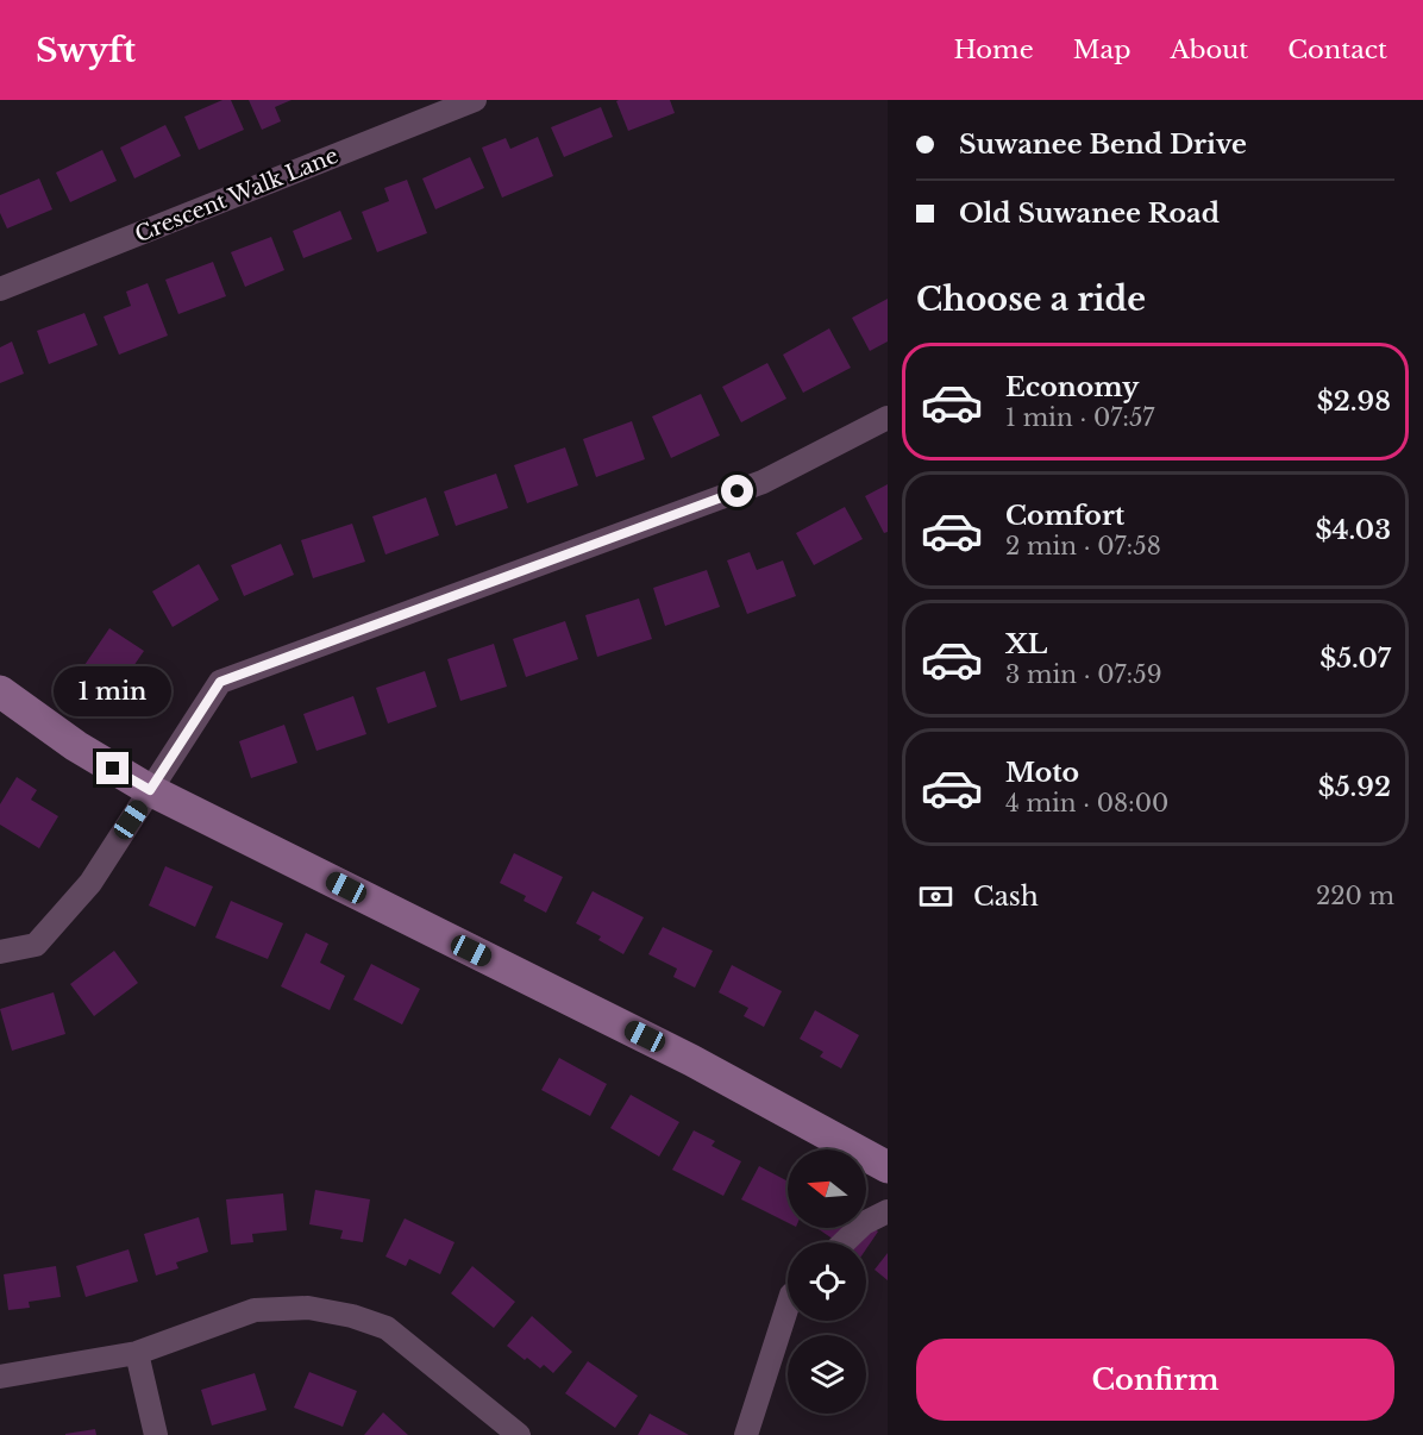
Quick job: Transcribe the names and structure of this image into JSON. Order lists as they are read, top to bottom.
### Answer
{
  "streets": {
    "street": ["Crescent Walk Lane"]
  },
  "north": "left",
  "page": {
    "header": "Swyft",
    "nav": [
      "Home",
      "Map",
      "About",
      "Contact"
    ],
    "banner": ["Suwanee Bend Drive", "Old Suwanee Road"],
    "heading": "Choose a ride",
    "list": [
      {
        "name": "Economy",
        "note": "1 min · 07:57",
        "value": "$2.98"
      },
      {
        "name": "Comfort",
        "note": "2 min · 07:58",
        "value": "$4.03"
      },
      {
        "name": "XL",
        "note": "3 min · 07:59",
        "value": "$5.07"
      },
      {
        "name": "Moto",
        "note": "4 min · 08:00",
        "value": "$5.92"
      }
    ],
    "bubble": "1 min",
    "pay": ["Cash", "220 m"],
    "buttons": "Confirm"
  }
}
